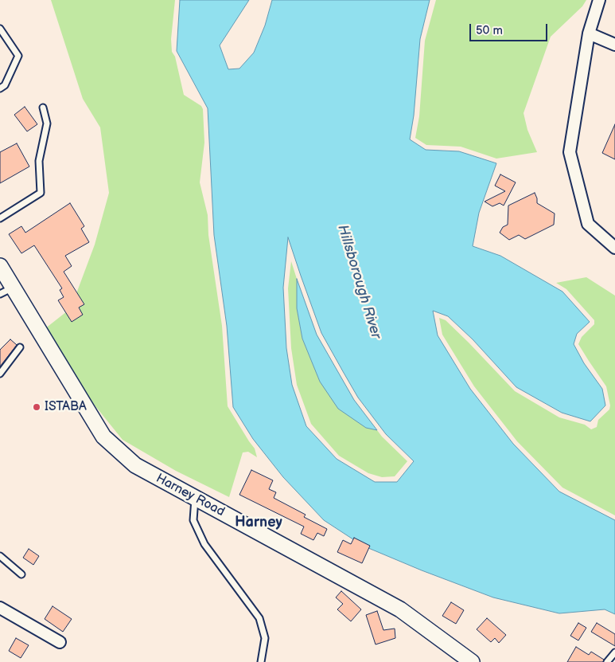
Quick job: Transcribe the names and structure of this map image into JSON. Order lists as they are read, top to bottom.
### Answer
{
  "streets": {
    "street": ["Harney Road"]
  },
  "districts": ["Harney"],
  "water": ["Hillsborough River"],
  "places": ["ISTABA"],
  "scale_bar": "50 m"
}
